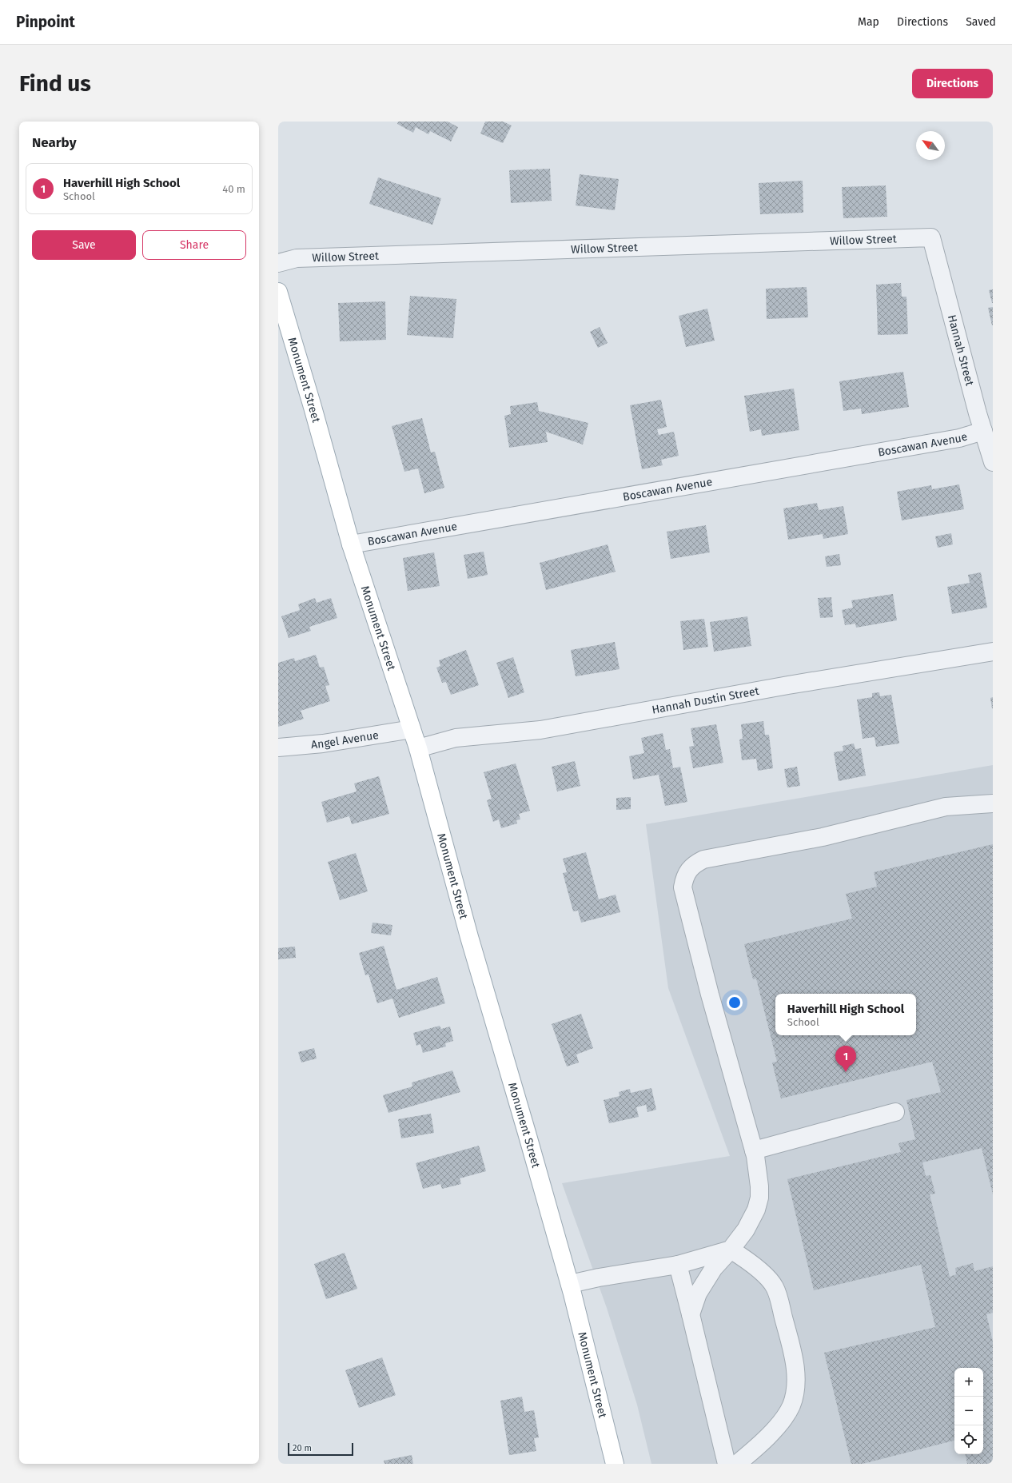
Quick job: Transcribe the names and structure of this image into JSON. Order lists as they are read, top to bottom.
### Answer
{
  "streets": {
    "main road": ["Monument Street"],
    "street": [
      "Willow Street",
      "Hannah Street",
      "Boscawan Avenue",
      "Hannah Dustin Street",
      "Angel Avenue"
    ]
  },
  "crossings": [
    ["Willow Street", "Hannah Street"],
    ["Hannah Street", "Boscawan Avenue"],
    ["Monument Street", "Boscawan Avenue"],
    ["Monument Street", "Hannah Dustin Street"],
    ["Monument Street", "Angel Avenue"]
  ],
  "scale_bar": "20 m",
  "north": "top left",
  "page": {
    "header": "Pinpoint",
    "nav": ["Map", "Directions", "Saved"],
    "buttons": [
      "Directions",
      ["Save", "Share"]
    ],
    "title": "Find us",
    "heading": "Nearby",
    "list": [
      {
        "mark": "1",
        "name": "Haverhill High School",
        "note": "School",
        "value": "40 m"
      }
    ],
    "popup": ["Haverhill High School", "School"],
    "pins": "1",
    "map_buttons": ["+", "−"],
    "scale": "20 m"
  }
}
